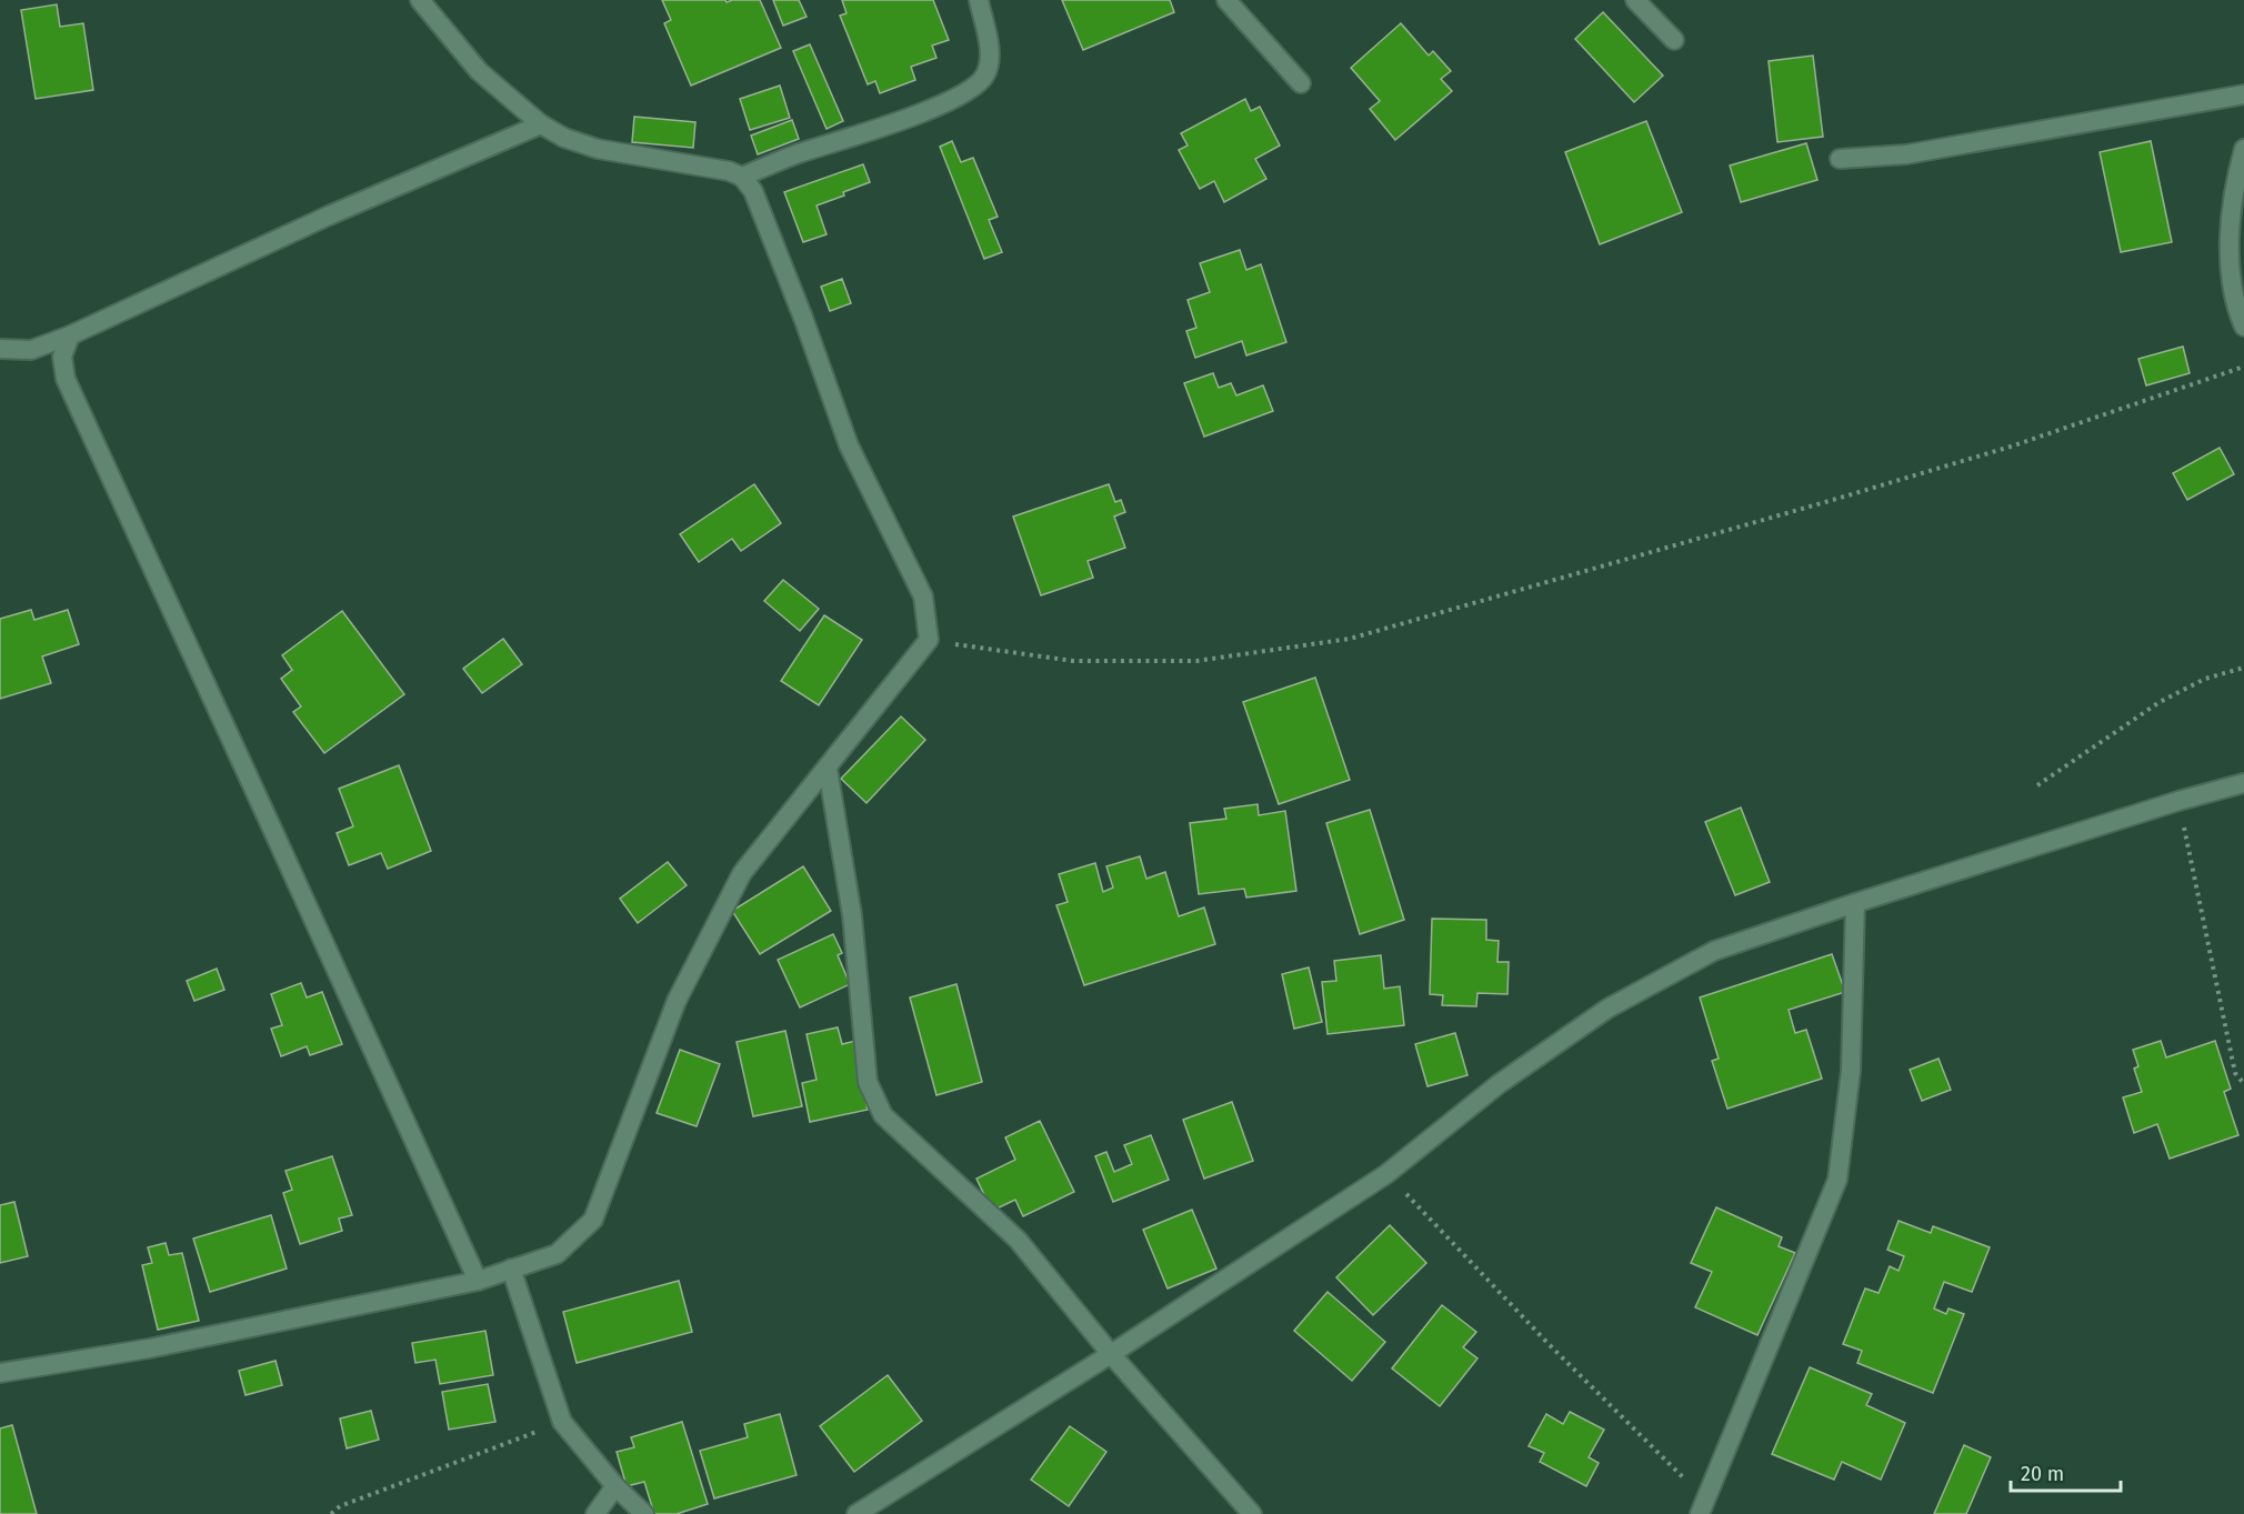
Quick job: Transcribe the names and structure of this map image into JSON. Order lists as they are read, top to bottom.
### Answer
{
  "scale_bar": "20 m"
}
